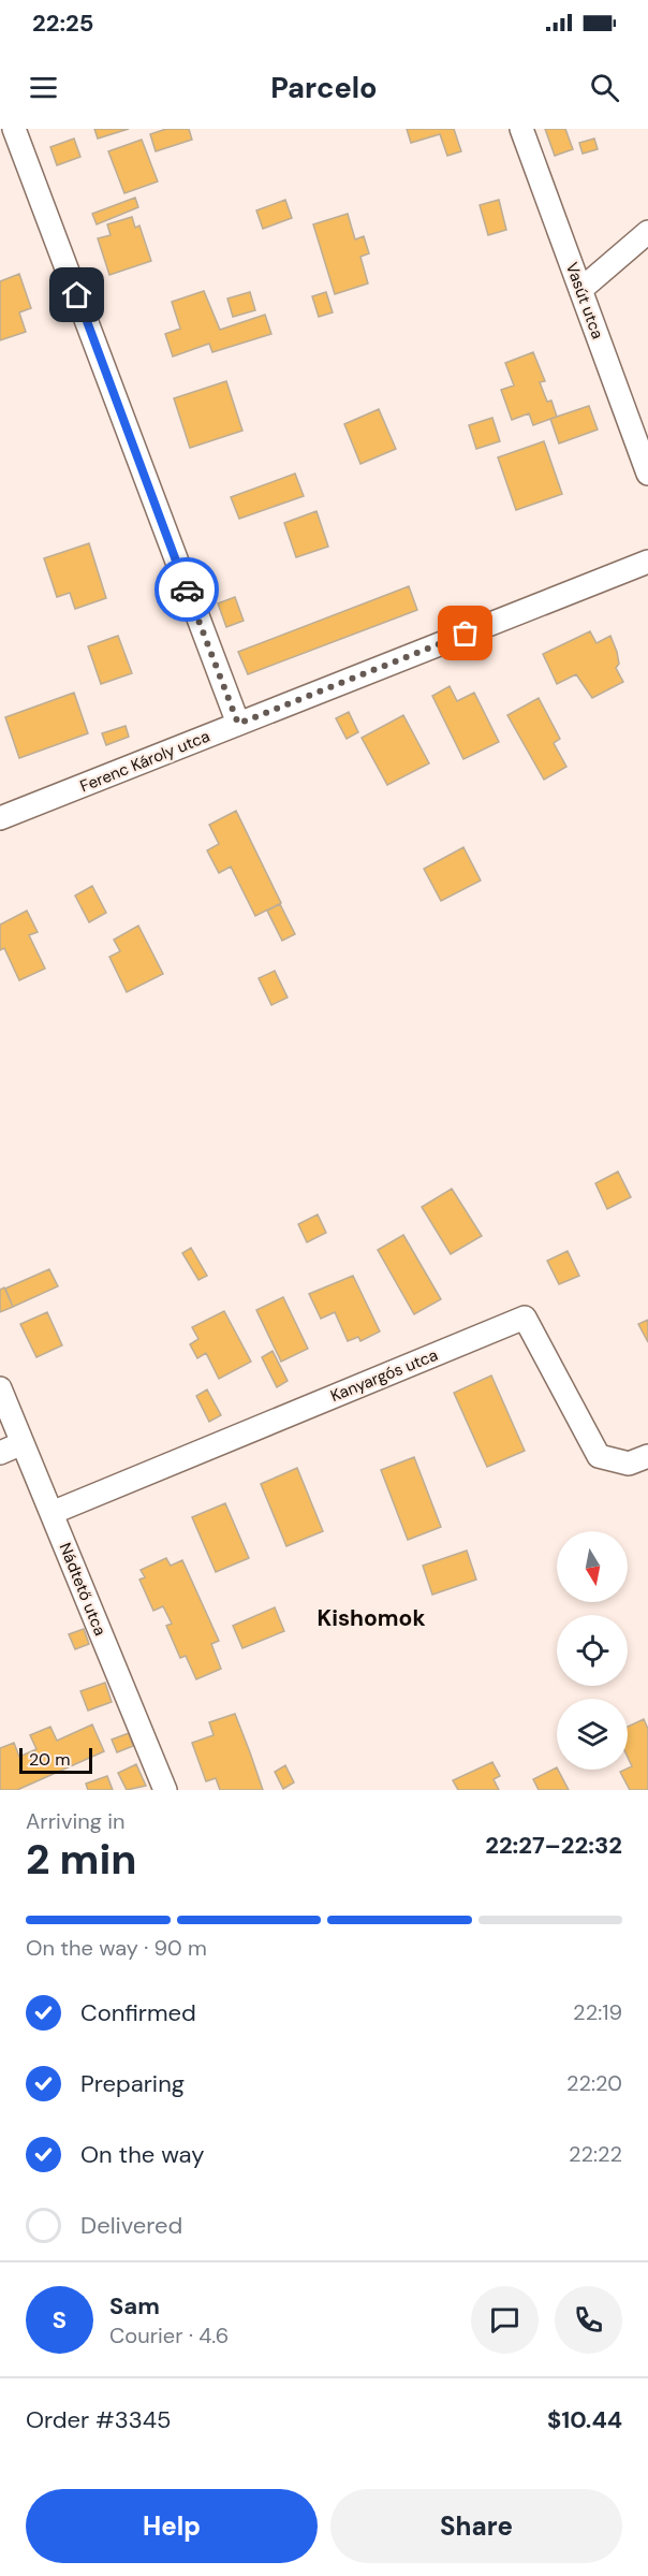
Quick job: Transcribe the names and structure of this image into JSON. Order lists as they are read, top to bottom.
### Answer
{
  "streets": {
    "street": [
      "Vasút utca",
      "Ferenc Károly utca",
      "Kanyargós utca",
      "Nádtető utca"
    ]
  },
  "crossings": [
    ["Kanyargós utca", "Nádtető utca"]
  ],
  "districts": ["Kishomok"],
  "scale_bar": "20 m",
  "north": "bottom",
  "page": {
    "status": "22:25",
    "header": "Parcelo",
    "scale": "20 m",
    "heading": ["2 min", "Arriving in", "22:27–22:32"],
    "panel": [
      "Sam",
      "Courier · 4.6",
      "Order #3345",
      "$10.44"
    ],
    "bar": "On the way · 90 m",
    "list": [
      ["Confirmed", "22:19"],
      ["Preparing", "22:20"],
      ["On the way", "22:22"],
      "Delivered"
    ],
    "round": "S",
    "buttons": ["Help", "Share"]
  }
}
